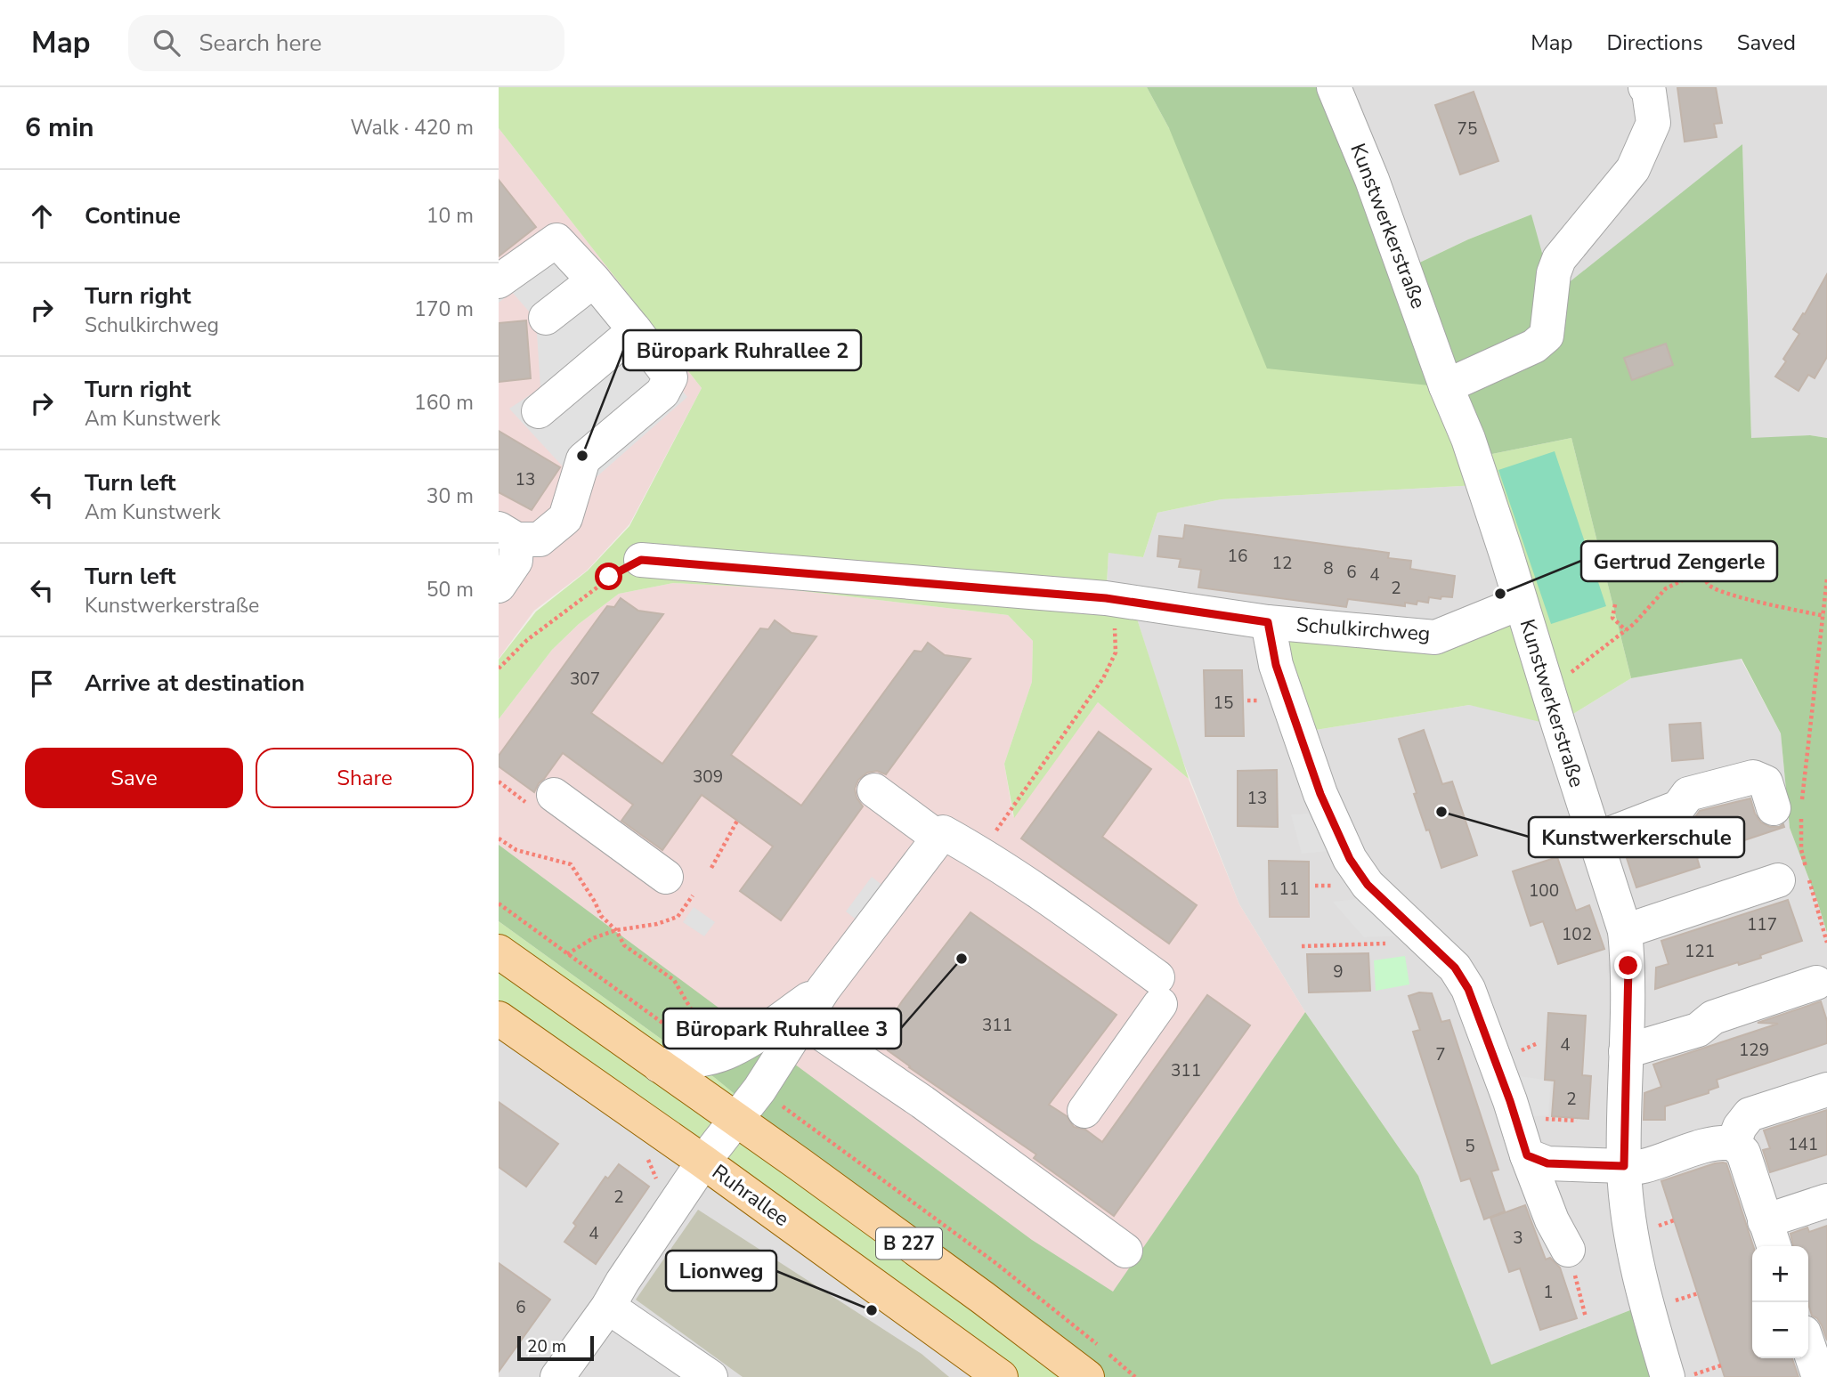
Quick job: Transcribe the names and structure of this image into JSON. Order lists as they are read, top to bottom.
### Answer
{
  "streets": {
    "main road": ["Ruhrallee", "B 227"],
    "street": ["Kunstwerkerstraße", "Schulkirchweg"]
  },
  "crossings": [
    ["Kunstwerkerstraße", "Schulkirchweg"]
  ],
  "places": [
    "Büropark Ruhrallee 2",
    "Gertrud Zengerle",
    "Kunstwerkerschule",
    "Büropark Ruhrallee 3",
    "Lionweg"
  ],
  "house_numbers": [
    "75",
    "13",
    "16",
    "12",
    "8",
    "6",
    "4",
    "2",
    "307",
    "15",
    "309",
    "13",
    "11",
    "100",
    "117",
    "102",
    "121",
    "9",
    "311",
    "4",
    "129",
    "7",
    "311",
    "2",
    "141",
    "5",
    "2",
    "4",
    "3",
    "1",
    "6"
  ],
  "scale_bar": "20 m",
  "page": {
    "header": "Map",
    "search": "Search here",
    "nav": ["Map", "Directions", "Saved"],
    "heading": ["6 min", "Walk · 420 m"],
    "list": [
      ["Continue", "10 m"],
      ["Turn right", "Schulkirchweg", "170 m"],
      ["Turn right", "Am Kunstwerk", "160 m"],
      ["Turn left", "Am Kunstwerk", "30 m"],
      ["Turn left", "Kunstwerkerstraße", "50 m"],
      "Arrive at destination"
    ],
    "buttons": ["Save", "Share"],
    "map_buttons": ["+", "−"],
    "scale": "20 m"
  }
}
